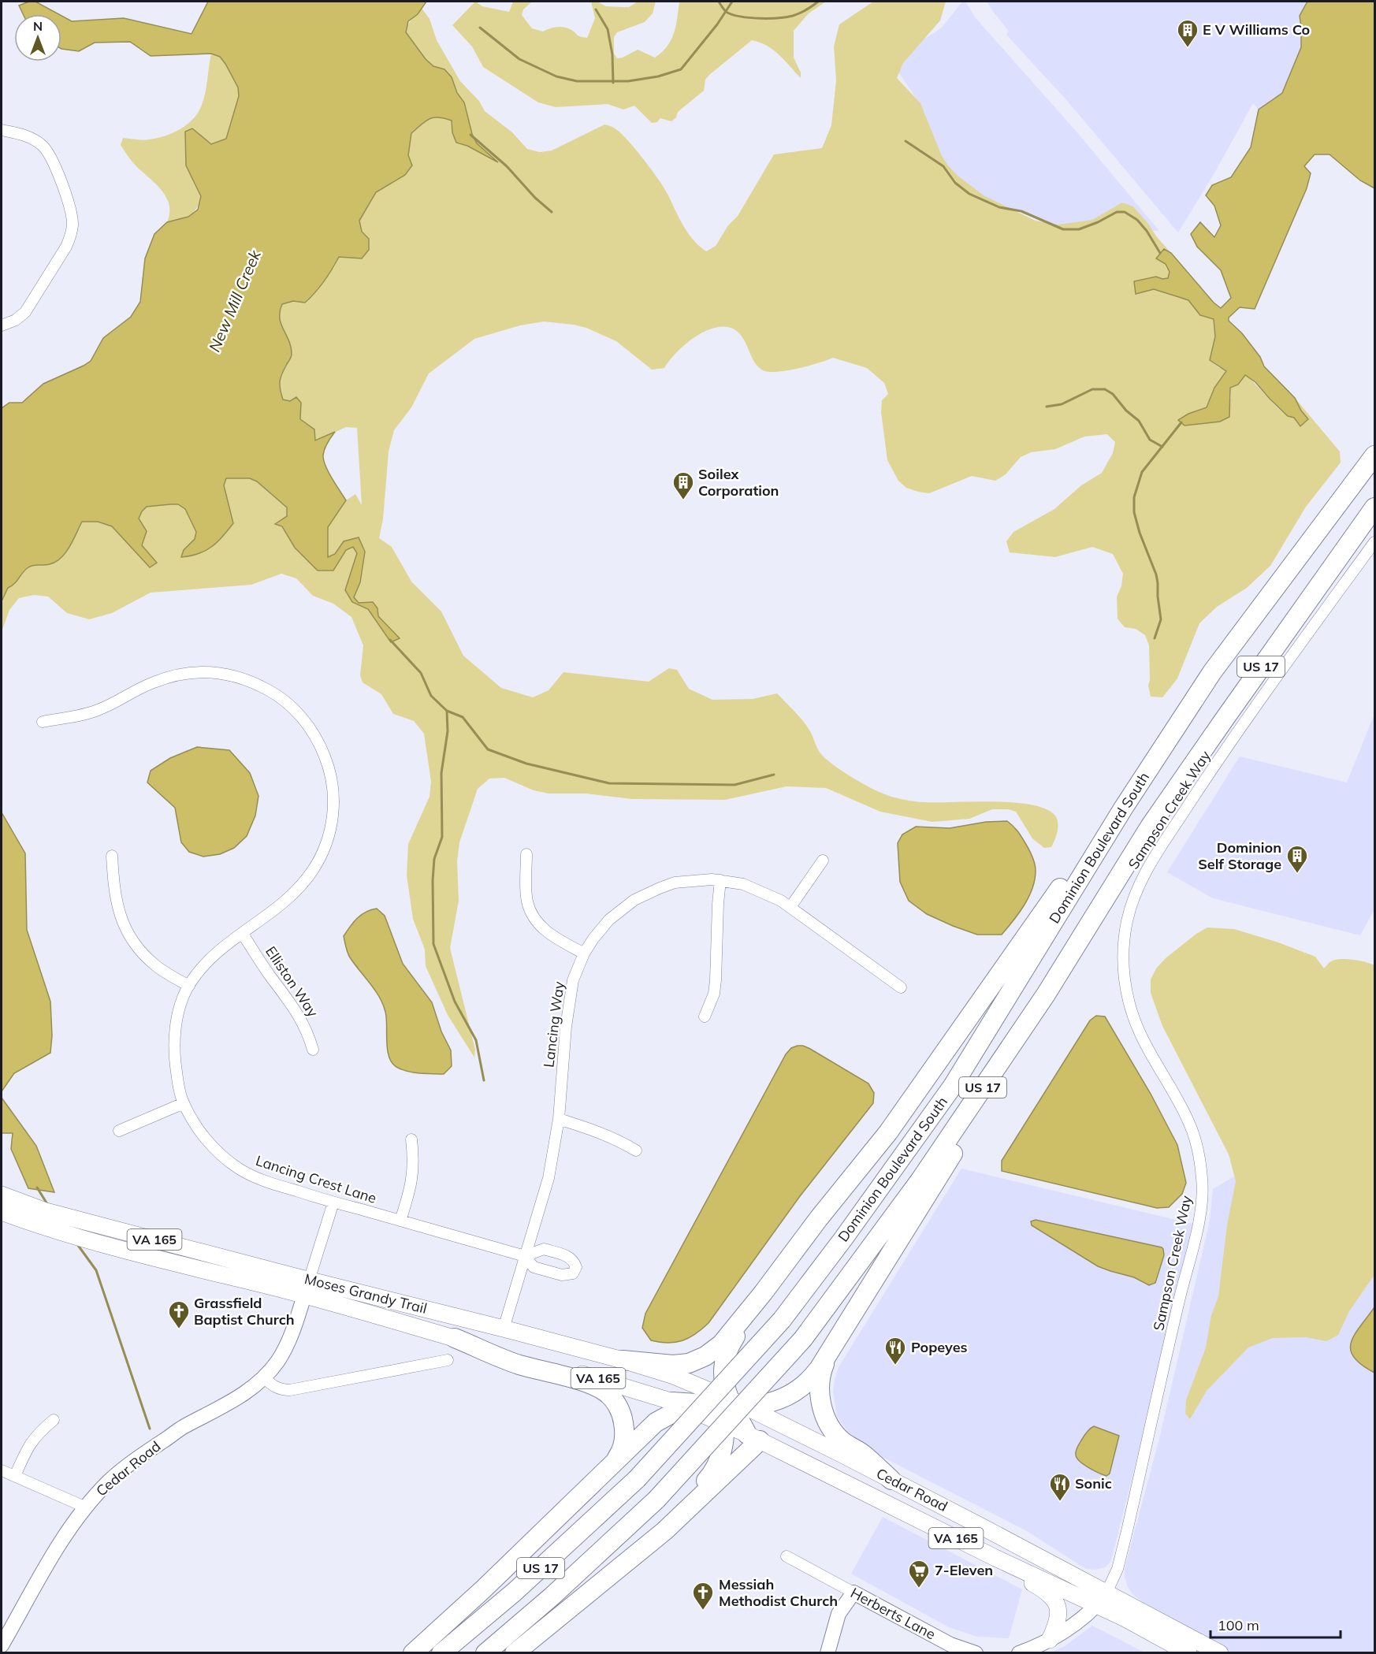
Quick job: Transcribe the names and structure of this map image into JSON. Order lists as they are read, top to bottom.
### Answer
{
  "streets": {
    "highway": ["US 17", "Dominion Boulevard South"],
    "main road": ["VA 165", "Moses Grandy Trail", "Cedar Road"],
    "street": [
      "Sampson Creek Way",
      "Elliston Way",
      "Lancing Way",
      "Lancing Crest Lane",
      "Herberts Lane"
    ]
  },
  "crossings": [
    ["Sampson Creek Way", "Cedar Road"],
    ["Elliston Way", "Lancing Crest Lane"],
    ["Lancing Way", "Lancing Crest Lane"],
    ["Lancing Way", "Moses Grandy Trail"],
    ["Moses Grandy Trail", "Cedar Road"]
  ],
  "water": ["New Mill Creek"],
  "places": {
    "building": ["E V Williams Co", "Soilex Corporation", "Dominion Self Storage"],
    "church": ["Grassfield Baptist Church", "Messiah Methodist Church"],
    "restaurant": ["Popeyes", "Sonic"],
    "supermarket": ["7-Eleven"]
  },
  "scale_bar": "100 m",
  "north": "top"
}
